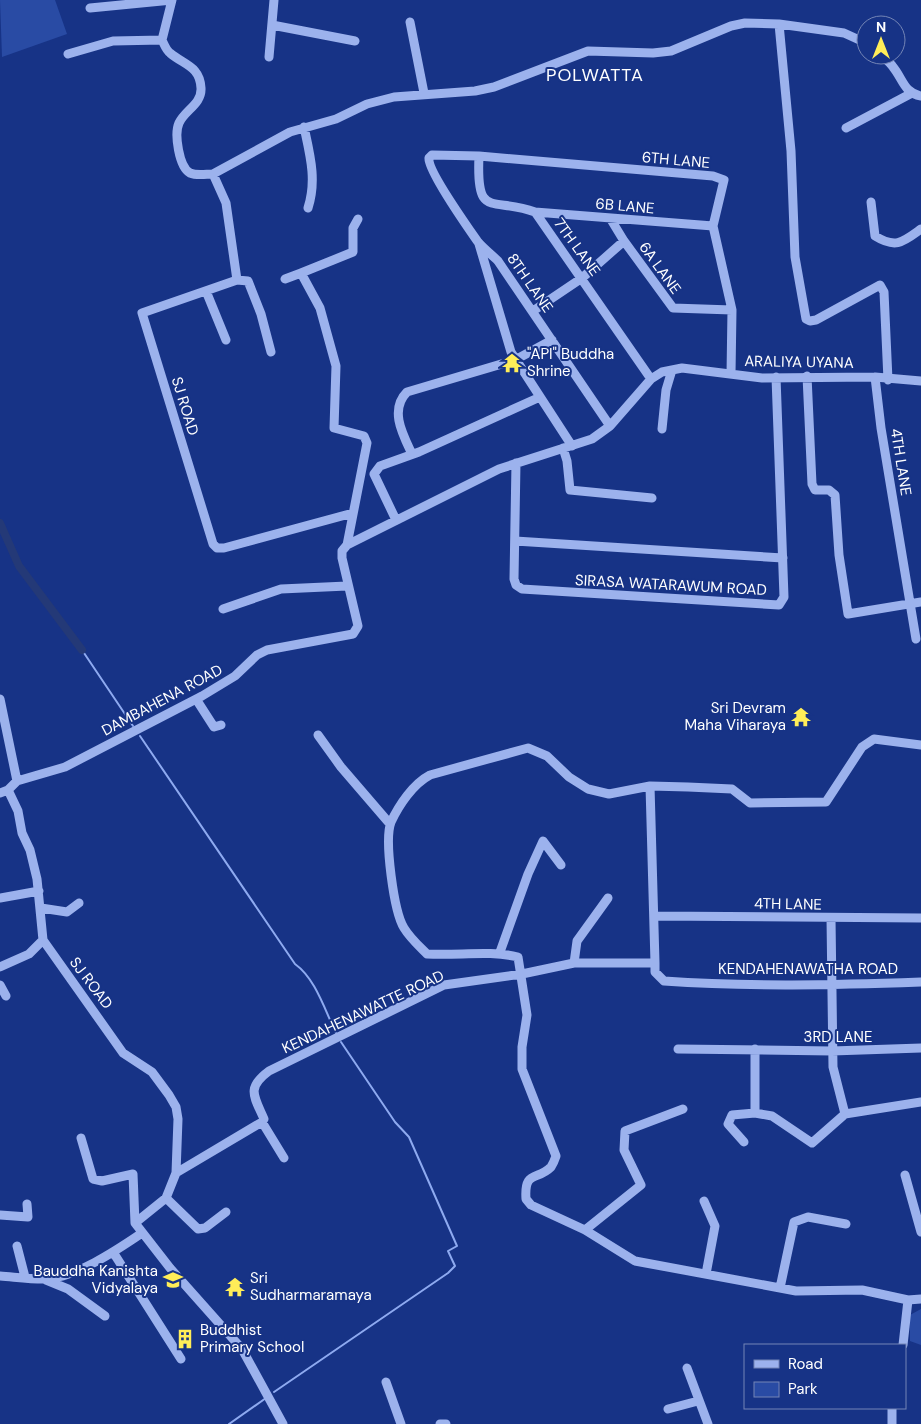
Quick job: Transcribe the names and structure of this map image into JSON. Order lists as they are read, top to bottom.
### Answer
{
  "streets": {
    "street": [
      "6TH LANE",
      "6B LANE",
      "7TH LANE",
      "6A LANE",
      "8TH LANE",
      "ARALIYA UYANA",
      "SJ ROAD",
      "4TH LANE",
      "SIRASA WATARAWUM ROAD",
      "DAMBAHENA ROAD",
      "KENDAHENAWATHA ROAD",
      "KENDAHENAWATTE ROAD",
      "3RD LANE"
    ]
  },
  "crossings": [
    ["6TH LANE", "6B LANE"],
    ["6TH LANE", "7TH LANE"],
    ["6TH LANE", "6A LANE"],
    ["6TH LANE", "8TH LANE"],
    ["6TH LANE", "ARALIYA UYANA"],
    ["6B LANE", "7TH LANE"],
    ["6B LANE", "6A LANE"],
    ["7TH LANE", "ARALIYA UYANA"],
    ["8TH LANE", "ARALIYA UYANA"],
    ["ARALIYA UYANA", "4TH LANE"],
    ["ARALIYA UYANA", "SIRASA WATARAWUM ROAD"],
    ["KENDAHENAWATHA ROAD", "KENDAHENAWATTE ROAD"]
  ],
  "districts": ["POLWATTA"],
  "places": {
    "temple": ["\"API\" Buddha Shrine", "Sri Devram Maha Viharaya", "Sri Sudharmaramaya"],
    "school or university": ["Bauddha Kanishta Vidyalaya"],
    "building": ["Buddhist Primary School"]
  },
  "legend": ["Road", "Park"],
  "north": "top"
}
